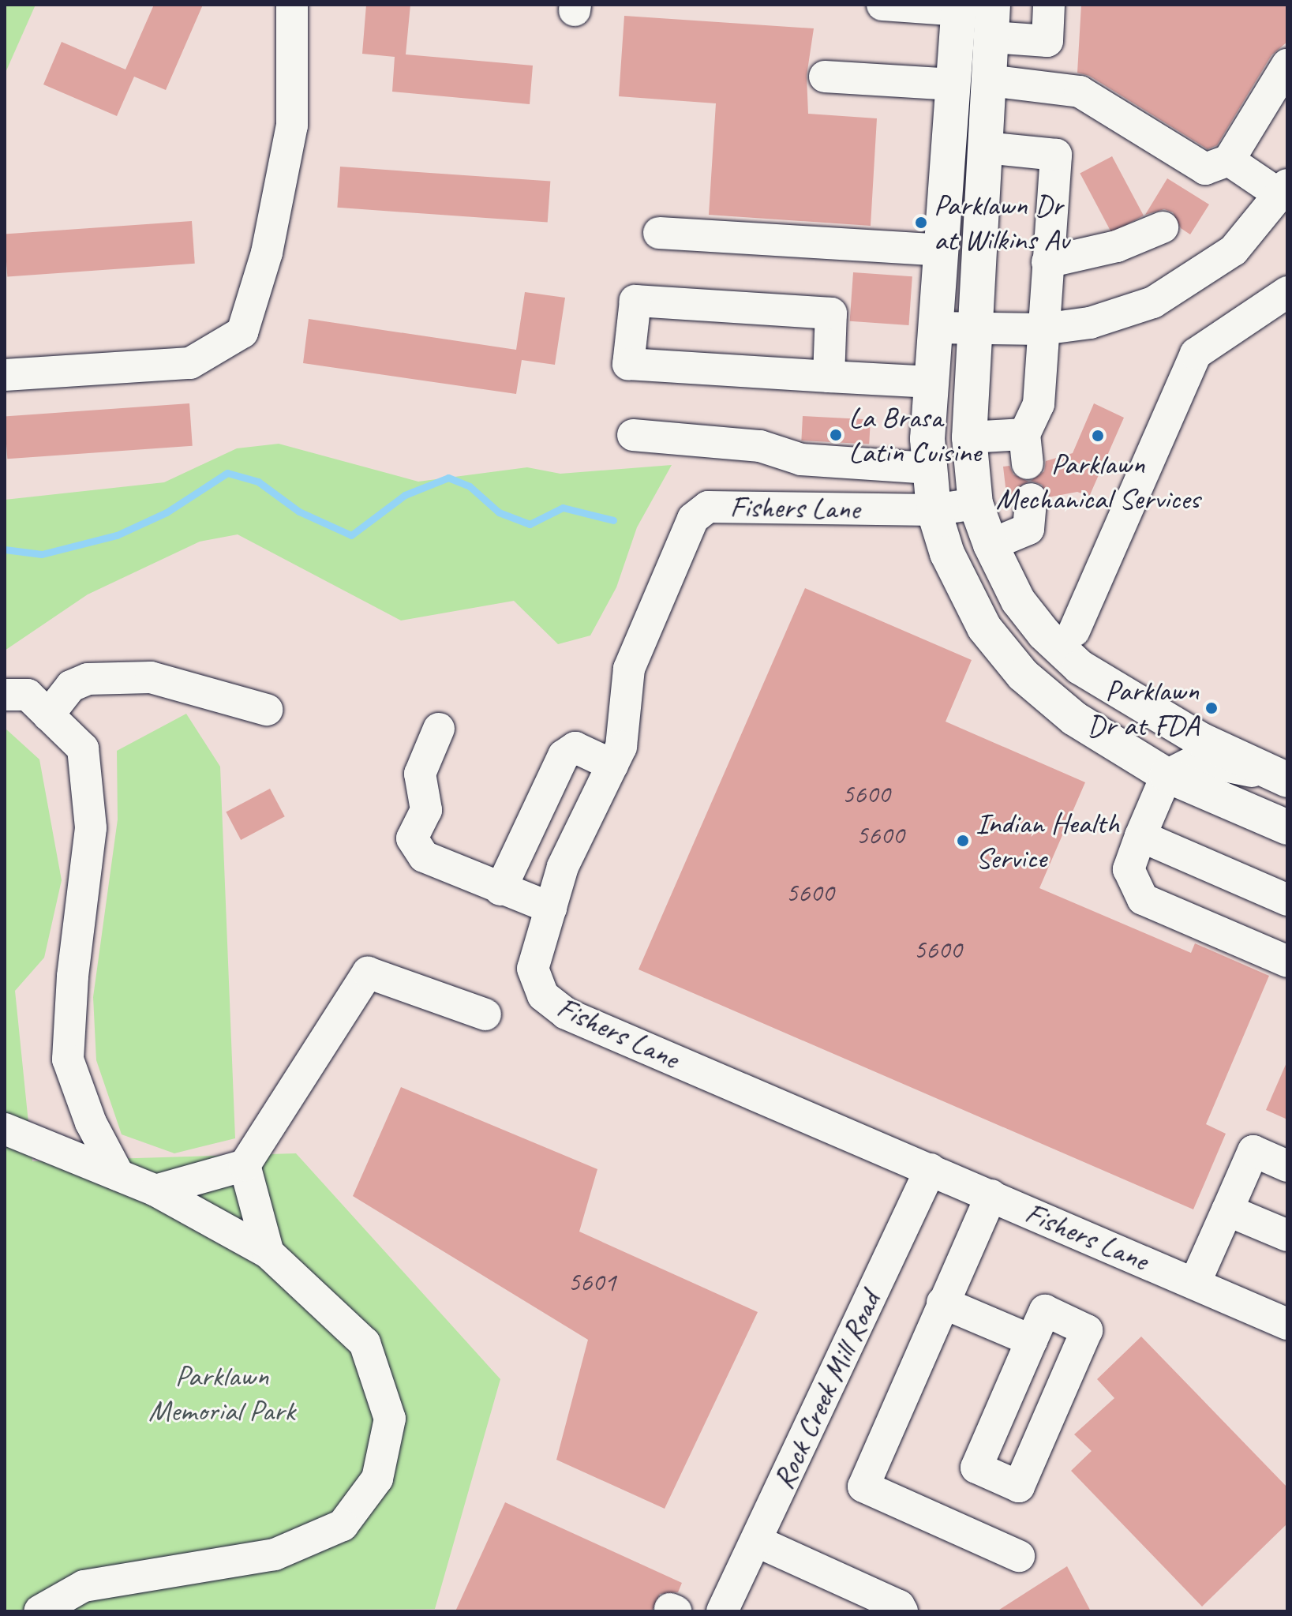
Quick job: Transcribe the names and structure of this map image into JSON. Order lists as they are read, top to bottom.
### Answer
{
  "streets": {
    "street": ["Fishers Lane", "Rock Creek Mill Road"]
  },
  "crossings": [
    ["Fishers Lane", "Rock Creek Mill Road"]
  ],
  "parks": ["Parklawn Memorial Park"],
  "places": [
    "Parklawn Dr at Wilkins Av",
    "La Brasa Latin Cuisine",
    "Parklawn Mechanical Services",
    "Parklawn Dr at FDA",
    "Indian Health Service"
  ],
  "house_numbers": [
    "5600",
    "5600",
    "5600",
    "5600",
    "5601"
  ]
}
